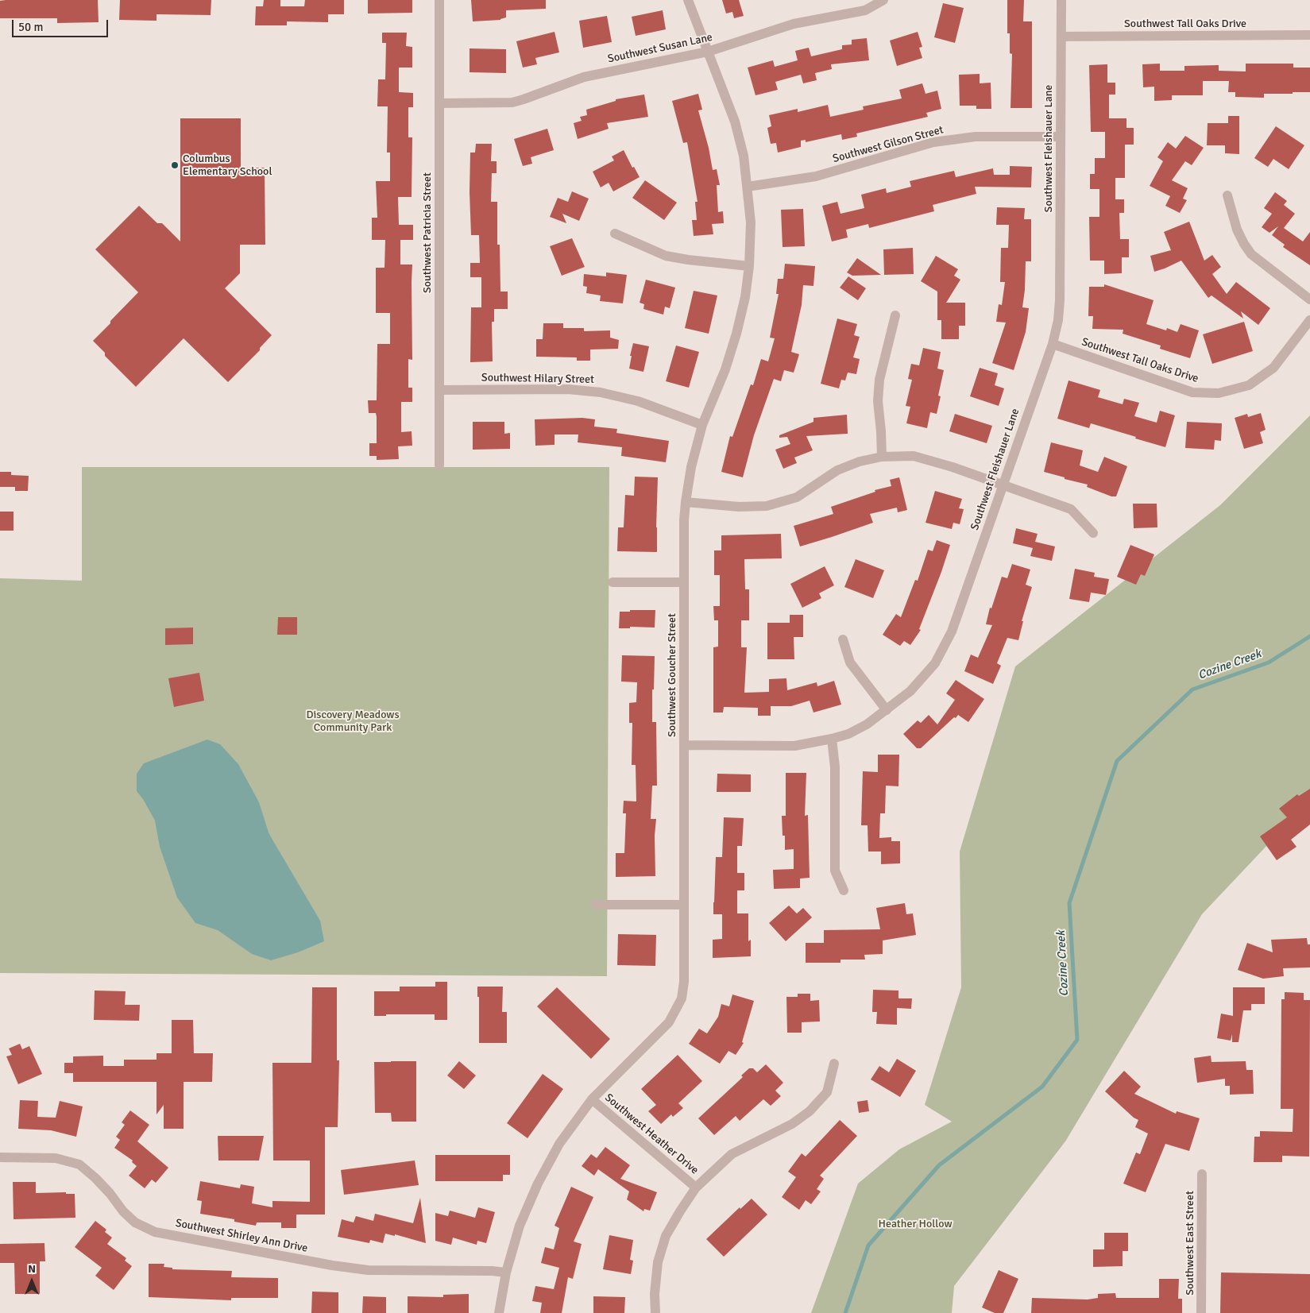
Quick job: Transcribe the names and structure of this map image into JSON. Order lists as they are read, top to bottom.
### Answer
{
  "streets": {
    "street": [
      "Southwest Tall Oaks Drive",
      "Southwest Susan Lane",
      "Southwest Gilson Street",
      "Southwest Fleishauer Lane",
      "Southwest Patricia Street",
      "Southwest Hilary Street",
      "Southwest Goucher Street",
      "Southwest Heather Drive",
      "Southwest Shirley Ann Drive",
      "Southwest East Street"
    ]
  },
  "crossings": [
    ["Southwest Tall Oaks Drive", "Southwest Fleishauer Lane"],
    ["Southwest Susan Lane", "Southwest Patricia Street"],
    ["Southwest Susan Lane", "Southwest Goucher Street"],
    ["Southwest Gilson Street", "Southwest Fleishauer Lane"],
    ["Southwest Gilson Street", "Southwest Goucher Street"],
    ["Southwest Fleishauer Lane", "Southwest Goucher Street"],
    ["Southwest Patricia Street", "Southwest Hilary Street"],
    ["Southwest Hilary Street", "Southwest Goucher Street"],
    ["Southwest Goucher Street", "Southwest Heather Drive"],
    ["Southwest Goucher Street", "Southwest Shirley Ann Drive"]
  ],
  "water": ["Cozine Creek"],
  "parks": ["Discovery Meadows Community Park", "Heather Hollow"],
  "places": ["Columbus Elementary School"],
  "scale_bar": "50 m",
  "north": "top"
}
